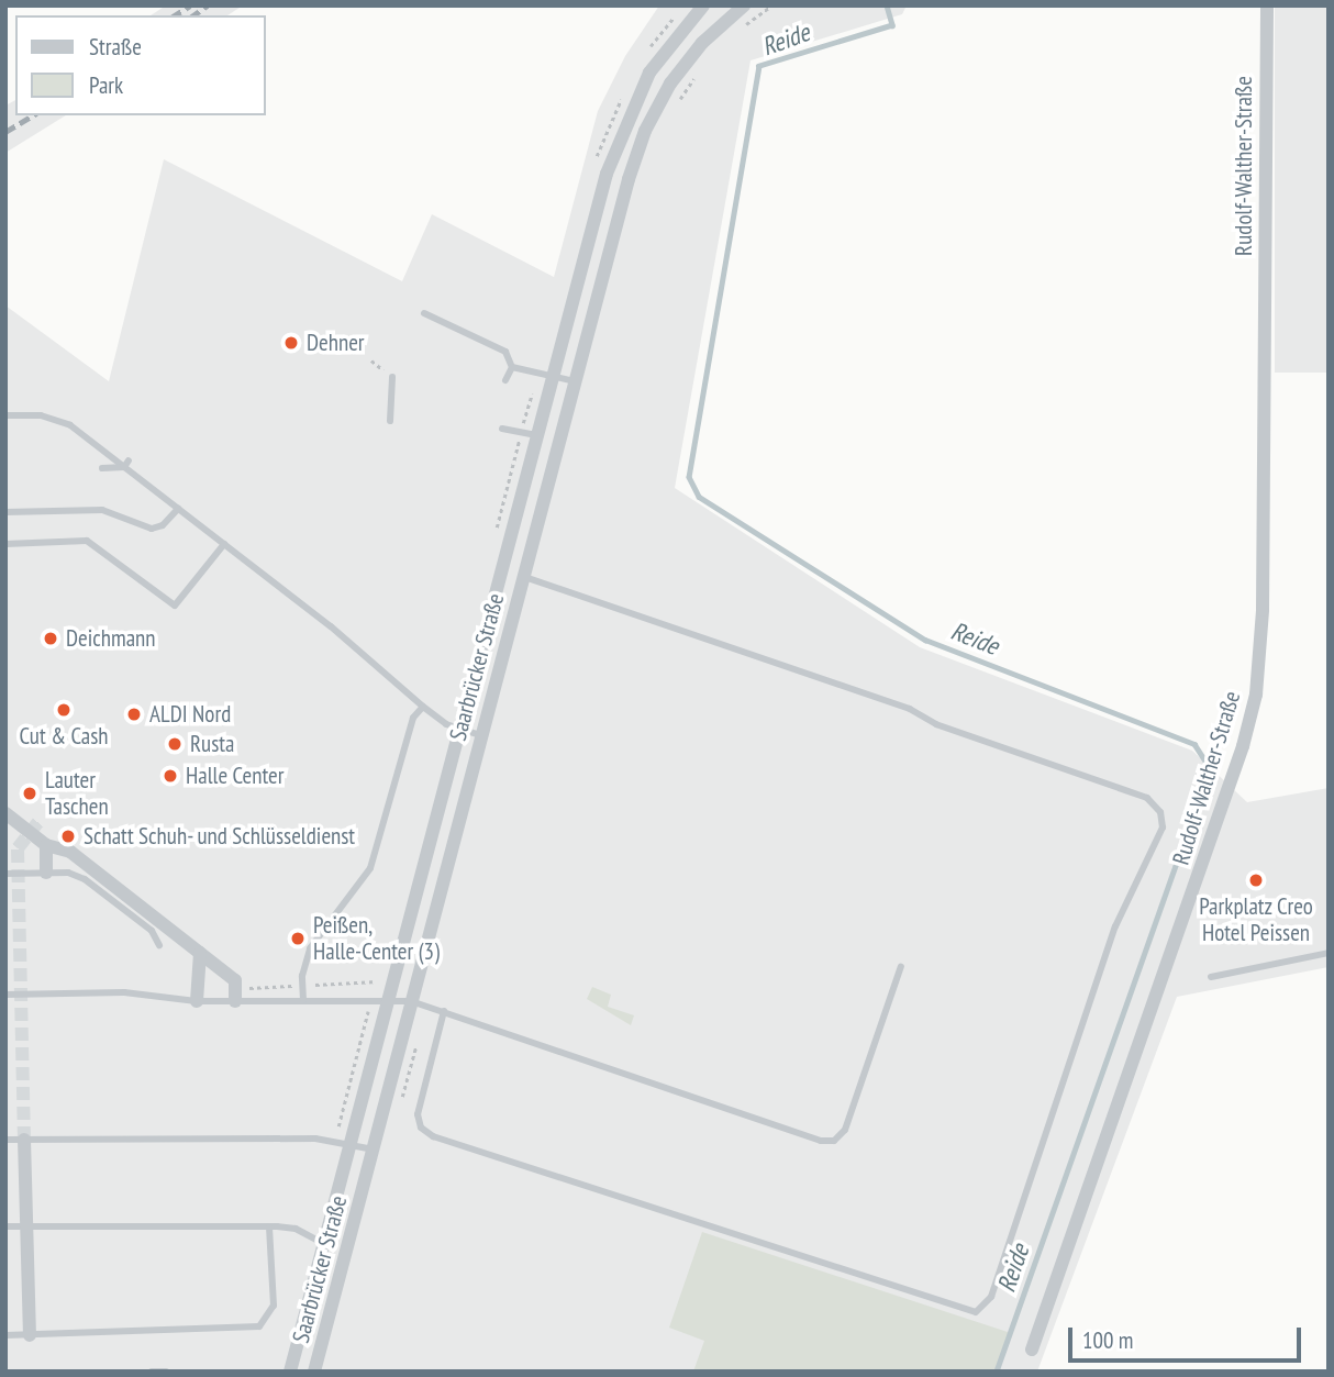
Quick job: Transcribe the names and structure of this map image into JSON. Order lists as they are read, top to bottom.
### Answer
{
  "streets": {
    "street": ["Rudolf-Walther-Straße", "Saarbrücker Straße"]
  },
  "water": ["Reide"],
  "places": [
    "Dehner",
    "Deichmann",
    "Cut & Cash",
    "ALDI Nord",
    "Rusta",
    "Halle Center",
    "Lauter Taschen",
    "Schatt Schuh- und Schlüsseldienst",
    "Parkplatz Creo Hotel Peissen",
    "Peißen, Halle-Center (3)"
  ],
  "legend": ["Straße", "Park"],
  "scale_bar": "100 m"
}
